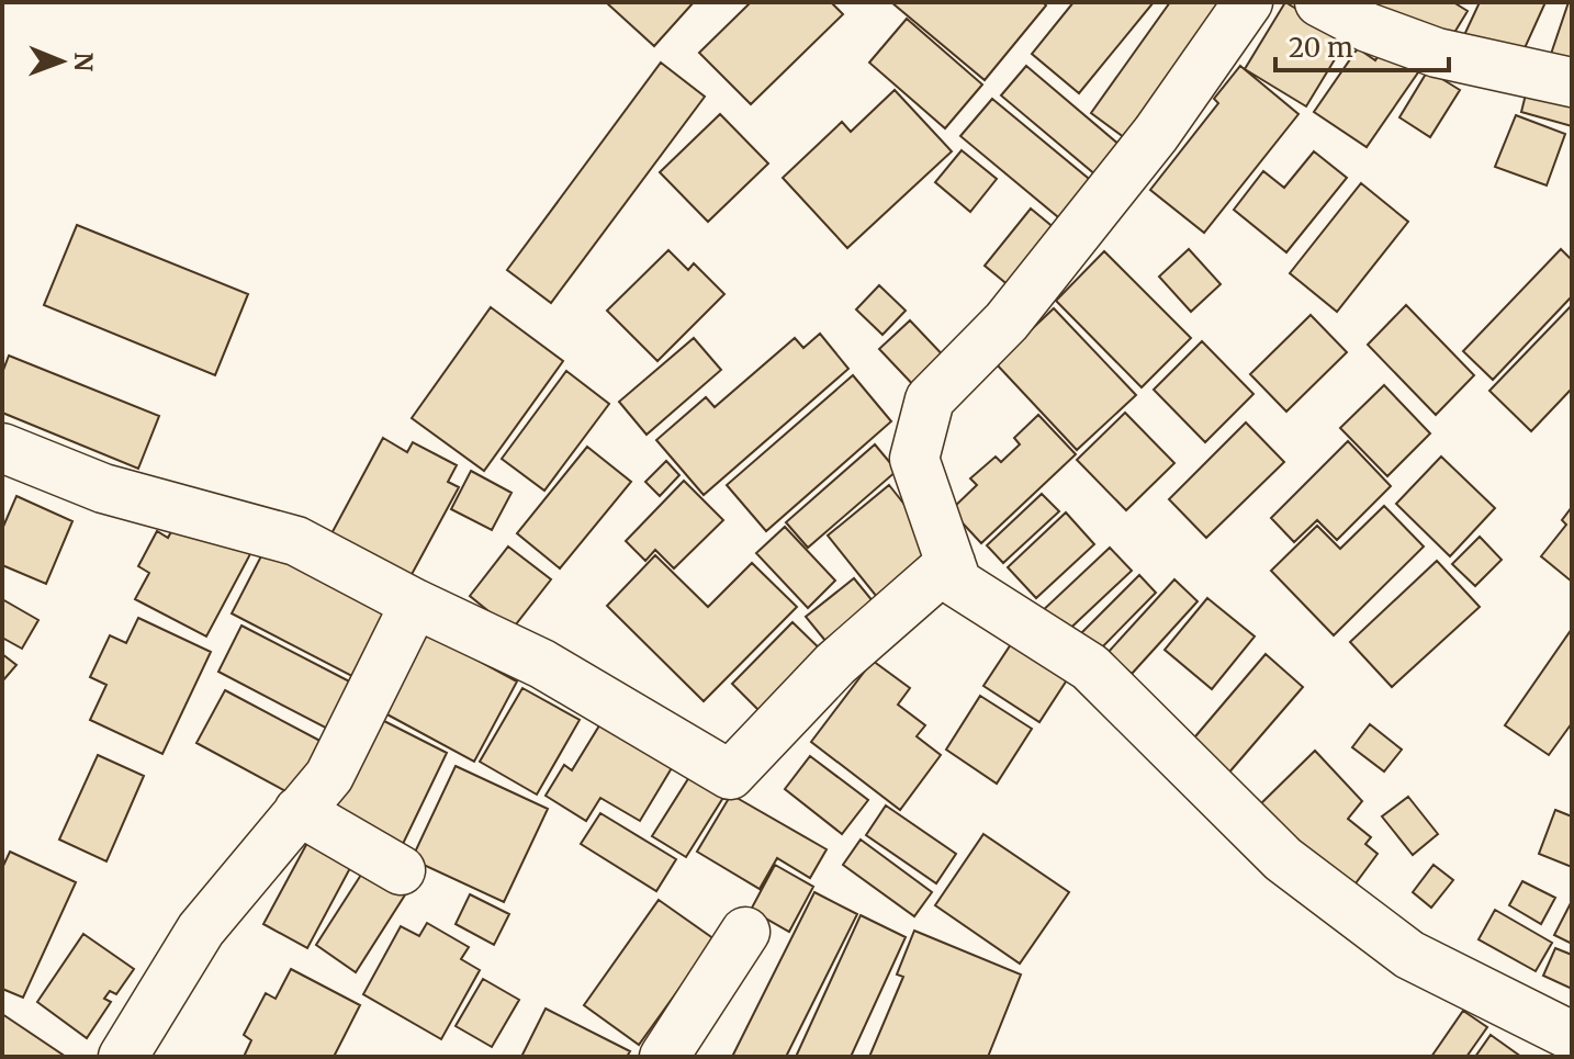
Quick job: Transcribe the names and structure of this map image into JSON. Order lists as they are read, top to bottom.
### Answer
{
  "scale_bar": "20 m",
  "north": "right"
}
